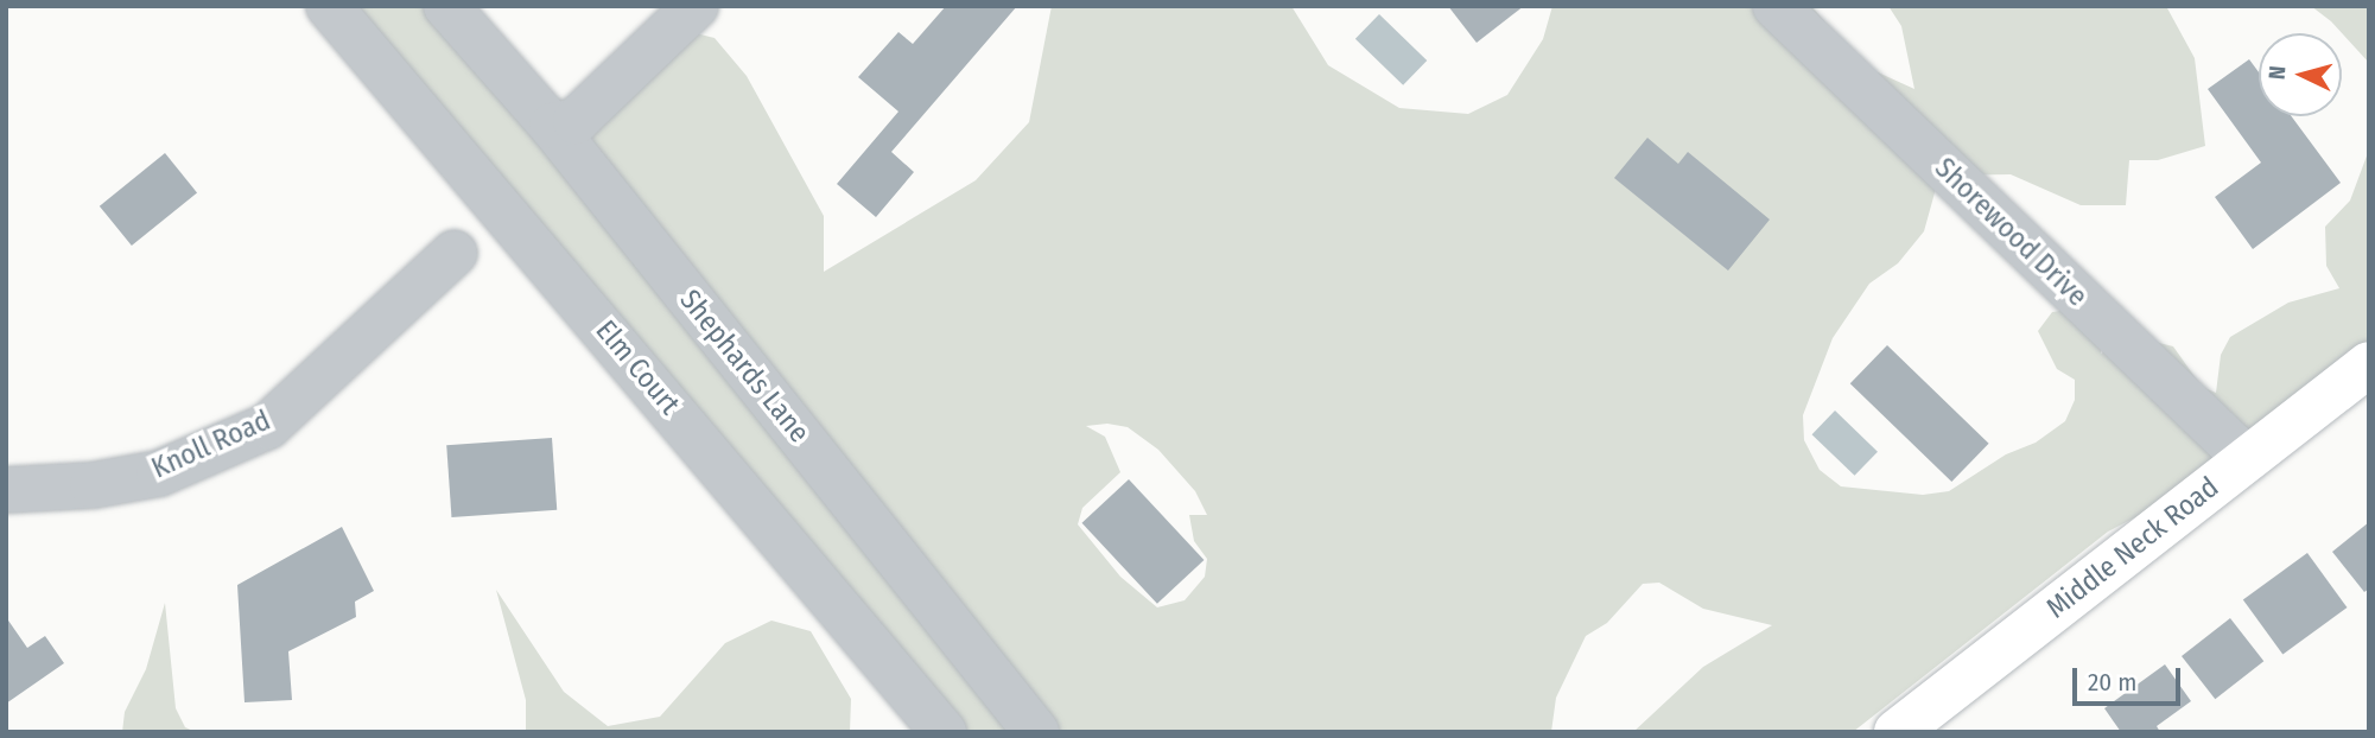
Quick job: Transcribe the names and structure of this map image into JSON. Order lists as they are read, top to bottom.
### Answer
{
  "streets": {
    "main road": ["Middle Neck Road"],
    "street": [
      "Shorewood Drive",
      "Shephards Lane",
      "Elm Court",
      "Knoll Road"
    ]
  },
  "crossings": [
    ["Shorewood Drive", "Middle Neck Road"]
  ],
  "scale_bar": "20 m",
  "north": "left"
}
